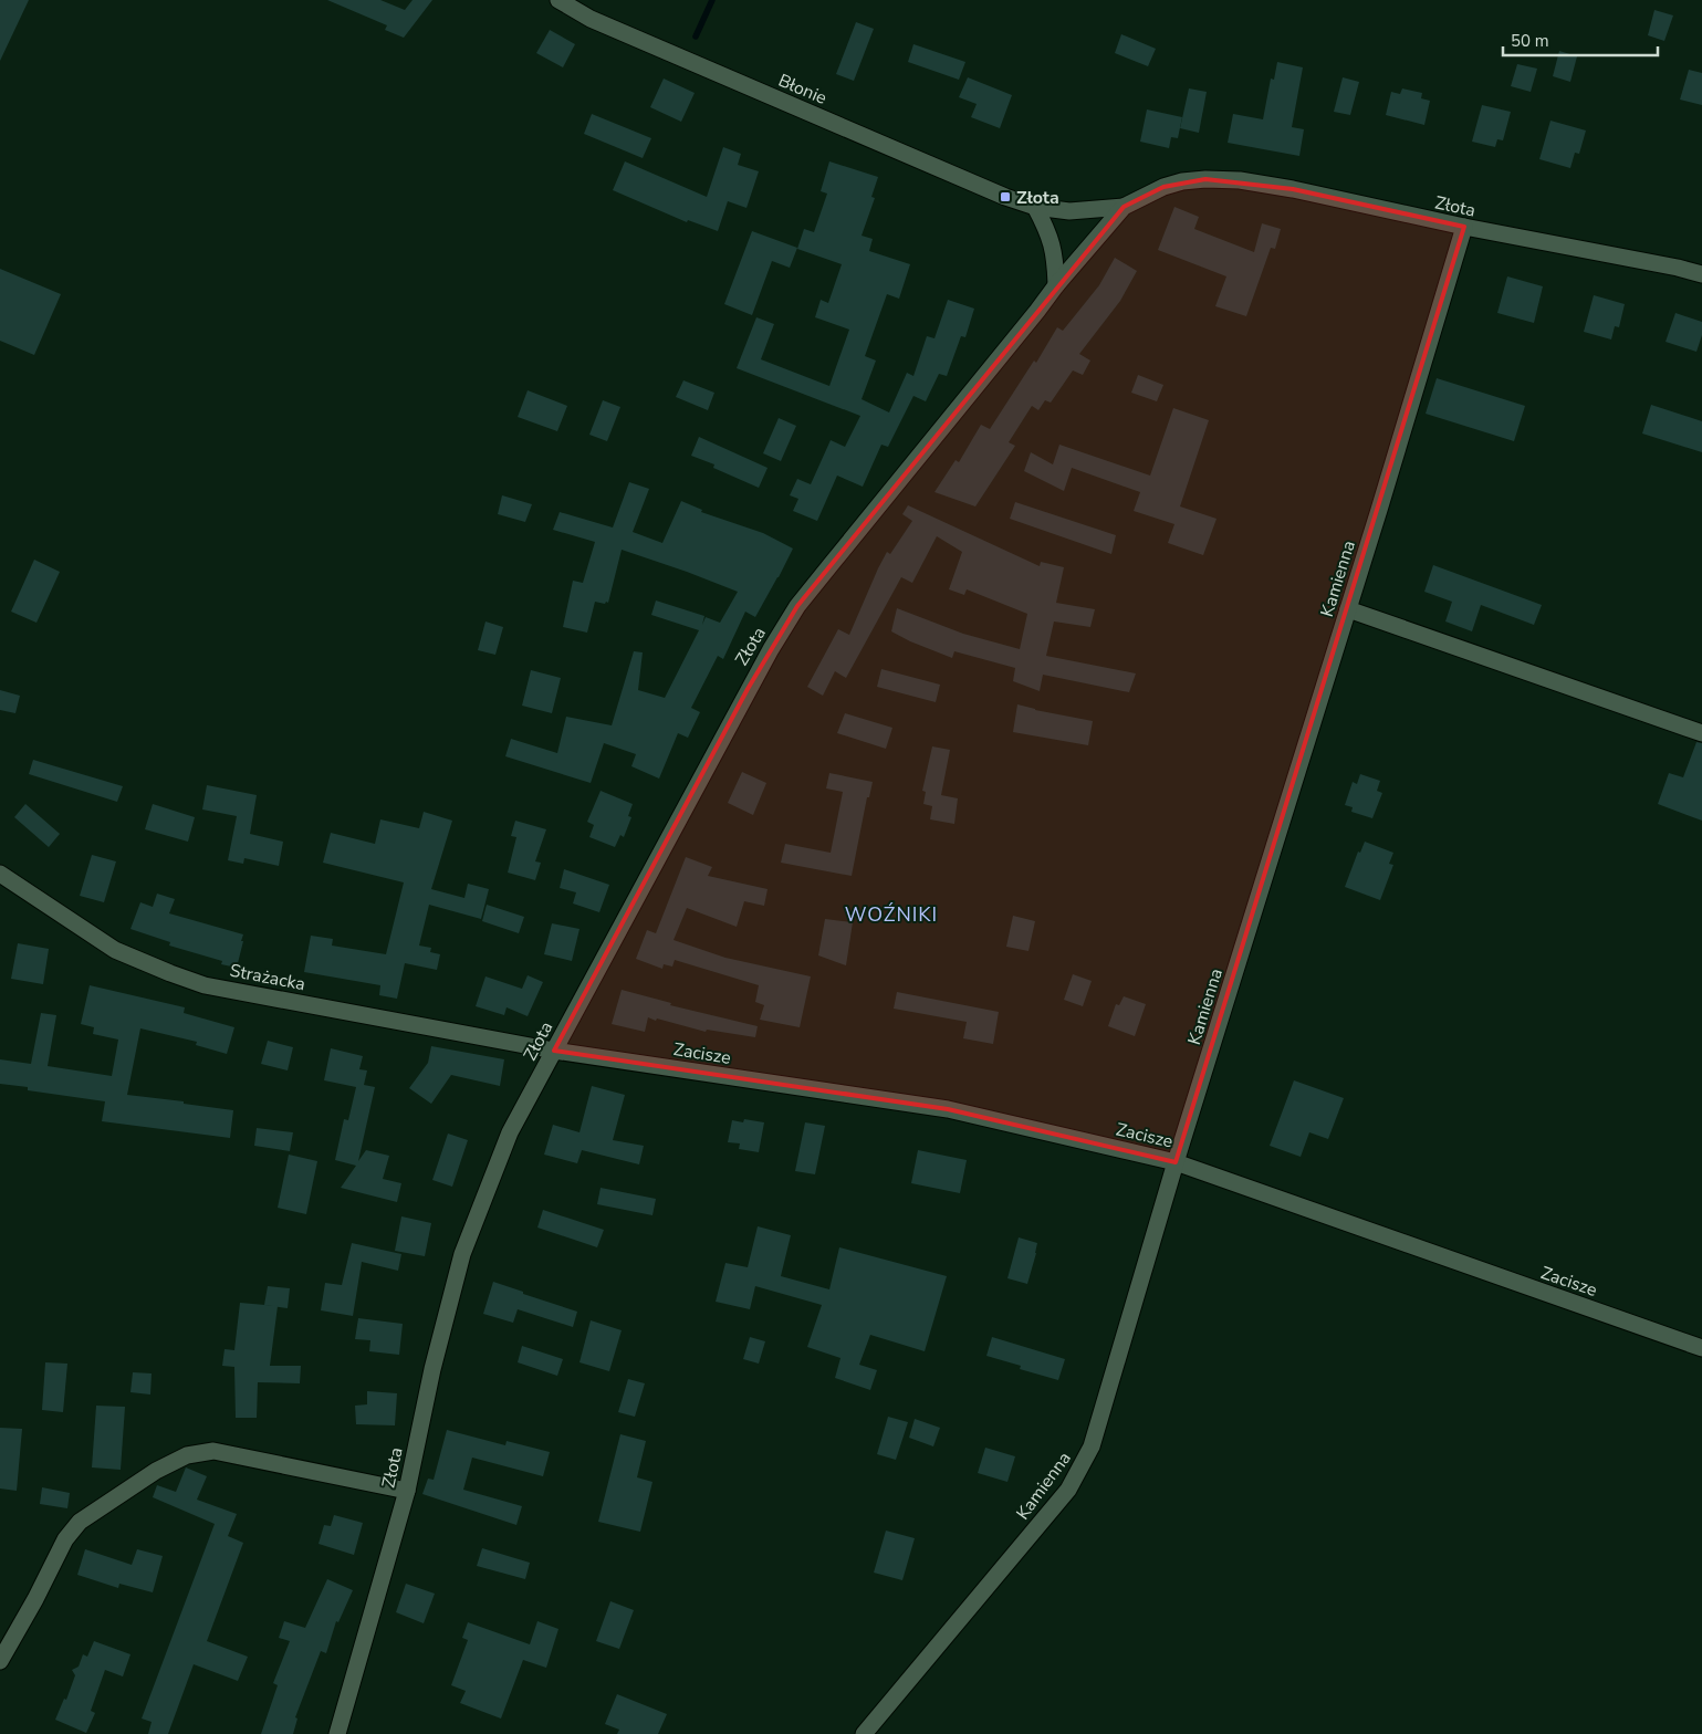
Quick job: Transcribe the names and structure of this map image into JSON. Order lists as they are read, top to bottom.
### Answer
{
  "streets": {
    "street": [
      "Błonie",
      "Złota",
      "Kamienna",
      "Strażacka",
      "Zacisze"
    ]
  },
  "crossings": [
    ["Błonie", "Złota"],
    ["Złota", "Kamienna"],
    ["Złota", "Strażacka"],
    ["Złota", "Zacisze"],
    ["Kamienna", "Zacisze"],
    ["Strażacka", "Zacisze"]
  ],
  "districts": ["WOŹNIKI"],
  "places": {
    "transit": ["Złota"]
  },
  "scale_bar": "50 m"
}
